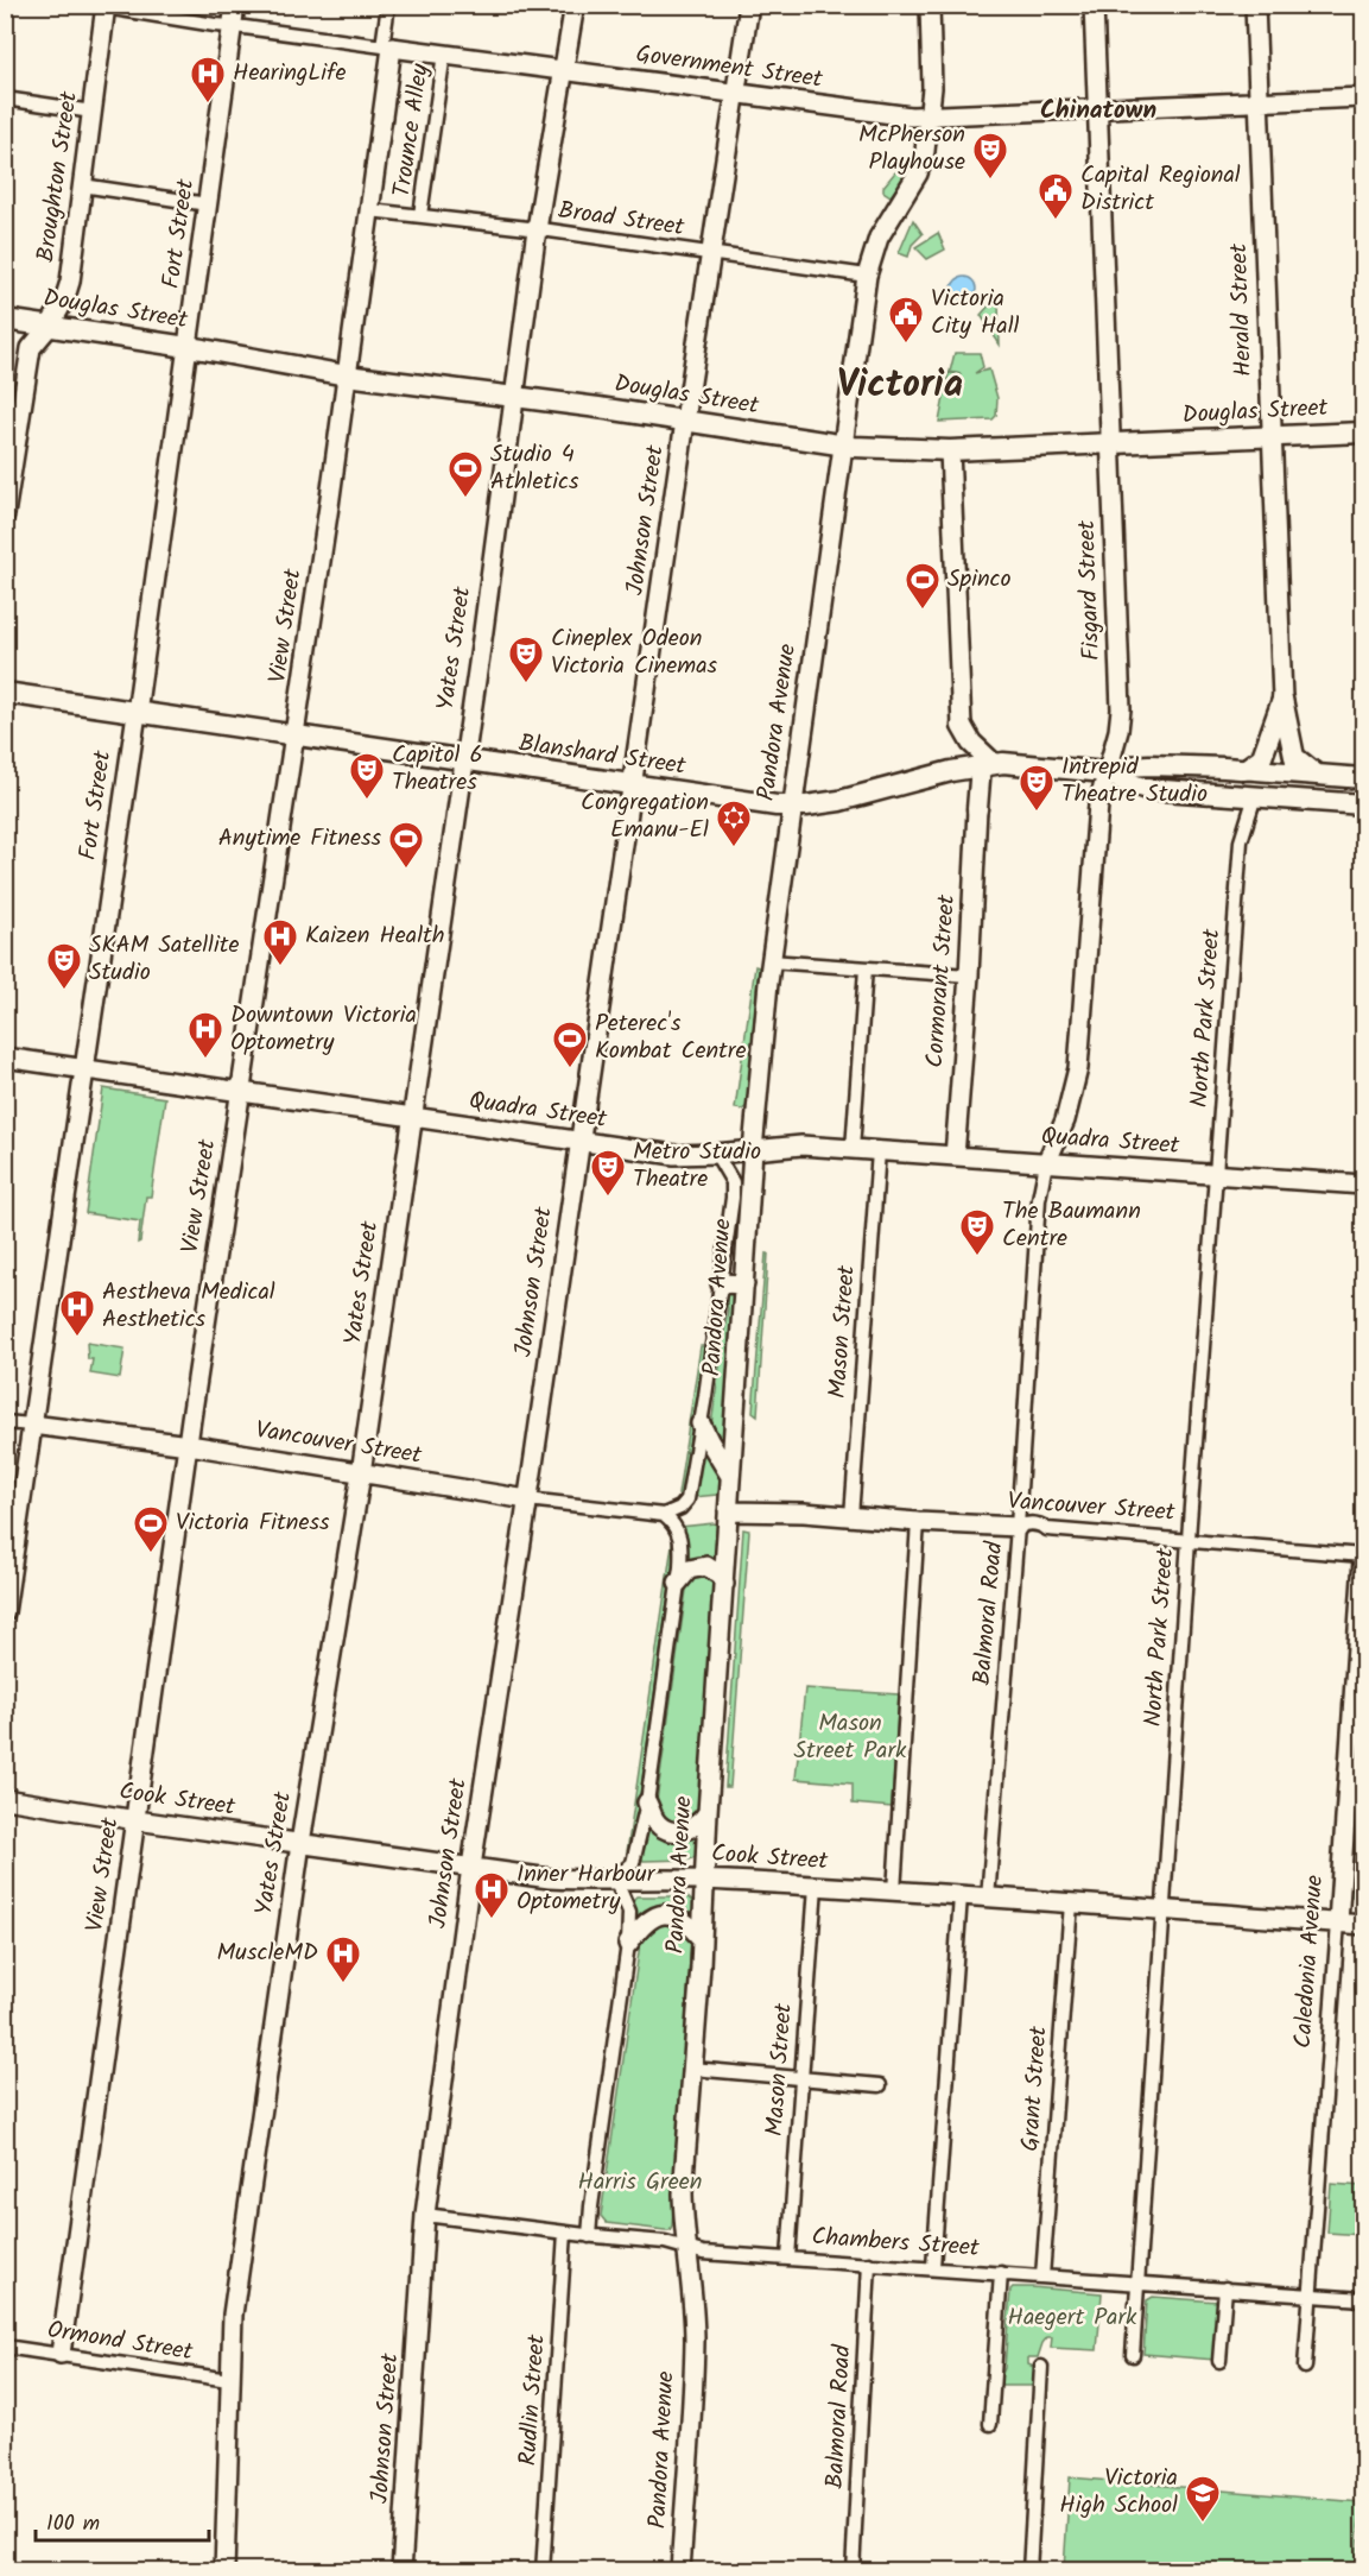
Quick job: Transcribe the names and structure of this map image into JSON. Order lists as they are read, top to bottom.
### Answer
{
  "streets": {
    "main road": [
      "Government Street",
      "Broughton Street",
      "Fort Street",
      "Douglas Street",
      "Herald Street",
      "Johnson Street",
      "Fisgard Street",
      "View Street",
      "Yates Street",
      "Pandora Avenue",
      "Blanshard Street",
      "Cormorant Street",
      "Quadra Street",
      "Vancouver Street",
      "Cook Street",
      "Caledonia Avenue"
    ],
    "street": [
      "Trounce Alley",
      "Broad Street",
      "North Park Street",
      "Mason Street",
      "Balmoral Road",
      "Grant Street",
      "Chambers Street",
      "Ormond Street",
      "Rudlin Street"
    ]
  },
  "crossings": [
    ["Government Street", "Trounce Alley"],
    ["Government Street", "Broughton Street"],
    ["Government Street", "Fort Street"],
    ["Government Street", "Herald Street"],
    ["Government Street", "Johnson Street"],
    ["Government Street", "Fisgard Street"],
    ["Government Street", "View Street"],
    ["Government Street", "Yates Street"],
    ["Government Street", "Pandora Avenue"],
    ["Trounce Alley", "Broad Street"],
    ["Broughton Street", "Douglas Street"],
    ["Broad Street", "Johnson Street"],
    ["Broad Street", "View Street"],
    ["Broad Street", "Yates Street"],
    ["Broad Street", "Pandora Avenue"],
    ["Fort Street", "Douglas Street"],
    ["Fort Street", "Blanshard Street"],
    ["Fort Street", "Quadra Street"],
    ["Fort Street", "Vancouver Street"],
    ["Douglas Street", "Herald Street"],
    ["Douglas Street", "Johnson Street"],
    ["Douglas Street", "Fisgard Street"],
    ["Douglas Street", "View Street"],
    ["Douglas Street", "Yates Street"],
    ["Douglas Street", "Pandora Avenue"],
    ["Johnson Street", "Blanshard Street"],
    ["Johnson Street", "Quadra Street"],
    ["Johnson Street", "Vancouver Street"],
    ["Johnson Street", "Cook Street"],
    ["Johnson Street", "Chambers Street"],
    ["Fisgard Street", "Blanshard Street"],
    ["Fisgard Street", "Quadra Street"],
    ["Fisgard Street", "Balmoral Road"],
    ["View Street", "Blanshard Street"],
    ["View Street", "Quadra Street"],
    ["View Street", "Vancouver Street"],
    ["View Street", "Cook Street"],
    ["View Street", "Ormond Street"],
    ["Yates Street", "Blanshard Street"],
    ["Yates Street", "Quadra Street"],
    ["Yates Street", "Vancouver Street"],
    ["Yates Street", "Cook Street"],
    ["Yates Street", "Ormond Street"],
    ["Pandora Avenue", "Blanshard Street"],
    ["Pandora Avenue", "Quadra Street"],
    ["Pandora Avenue", "Vancouver Street"],
    ["Pandora Avenue", "Cook Street"],
    ["Pandora Avenue", "Chambers Street"],
    ["Blanshard Street", "North Park Street"],
    ["Cormorant Street", "Quadra Street"],
    ["North Park Street", "Quadra Street"],
    ["North Park Street", "Vancouver Street"],
    ["North Park Street", "Cook Street"],
    ["North Park Street", "Chambers Street"],
    ["Quadra Street", "Mason Street"],
    ["Quadra Street", "Balmoral Road"],
    ["Mason Street", "Vancouver Street"],
    ["Mason Street", "Cook Street"],
    ["Mason Street", "Chambers Street"],
    ["Vancouver Street", "Balmoral Road"],
    ["Vancouver Street", "Caledonia Avenue"],
    ["Balmoral Road", "Cook Street"],
    ["Balmoral Road", "Chambers Street"],
    ["Cook Street", "Caledonia Avenue"],
    ["Cook Street", "Grant Street"],
    ["Caledonia Avenue", "Chambers Street"],
    ["Grant Street", "Chambers Street"],
    ["Chambers Street", "Rudlin Street"]
  ],
  "districts": ["Chinatown", "Victoria"],
  "parks": ["Mason Street Park", "Harris Green", "Haegert Park"],
  "places": {
    "hospital": [
      "HearingLife",
      "Kaizen Health",
      "Downtown Victoria Optometry",
      "Aestheva Medical Aesthetics",
      "Inner Harbour Optometry",
      "MuscleMD"
    ],
    "theatre": [
      "McPherson Playhouse",
      "Cineplex Odeon Victoria Cinemas",
      "Capitol 6 Theatres",
      "Intrepid Theatre Studio",
      "SKAM Satellite Studio",
      "Metro Studio Theatre",
      "The Baumann Centre"
    ],
    "public building": ["Capital Regional District", "Victoria City Hall"],
    "sports": [
      "Studio 4 Athletics",
      "Spinco",
      "Anytime Fitness",
      "Peterec's Kombat Centre",
      "Victoria Fitness"
    ],
    "synagogue": ["Congregation Emanu-El"],
    "school or university": ["Victoria High School"]
  },
  "scale_bar": "100 m"
}
